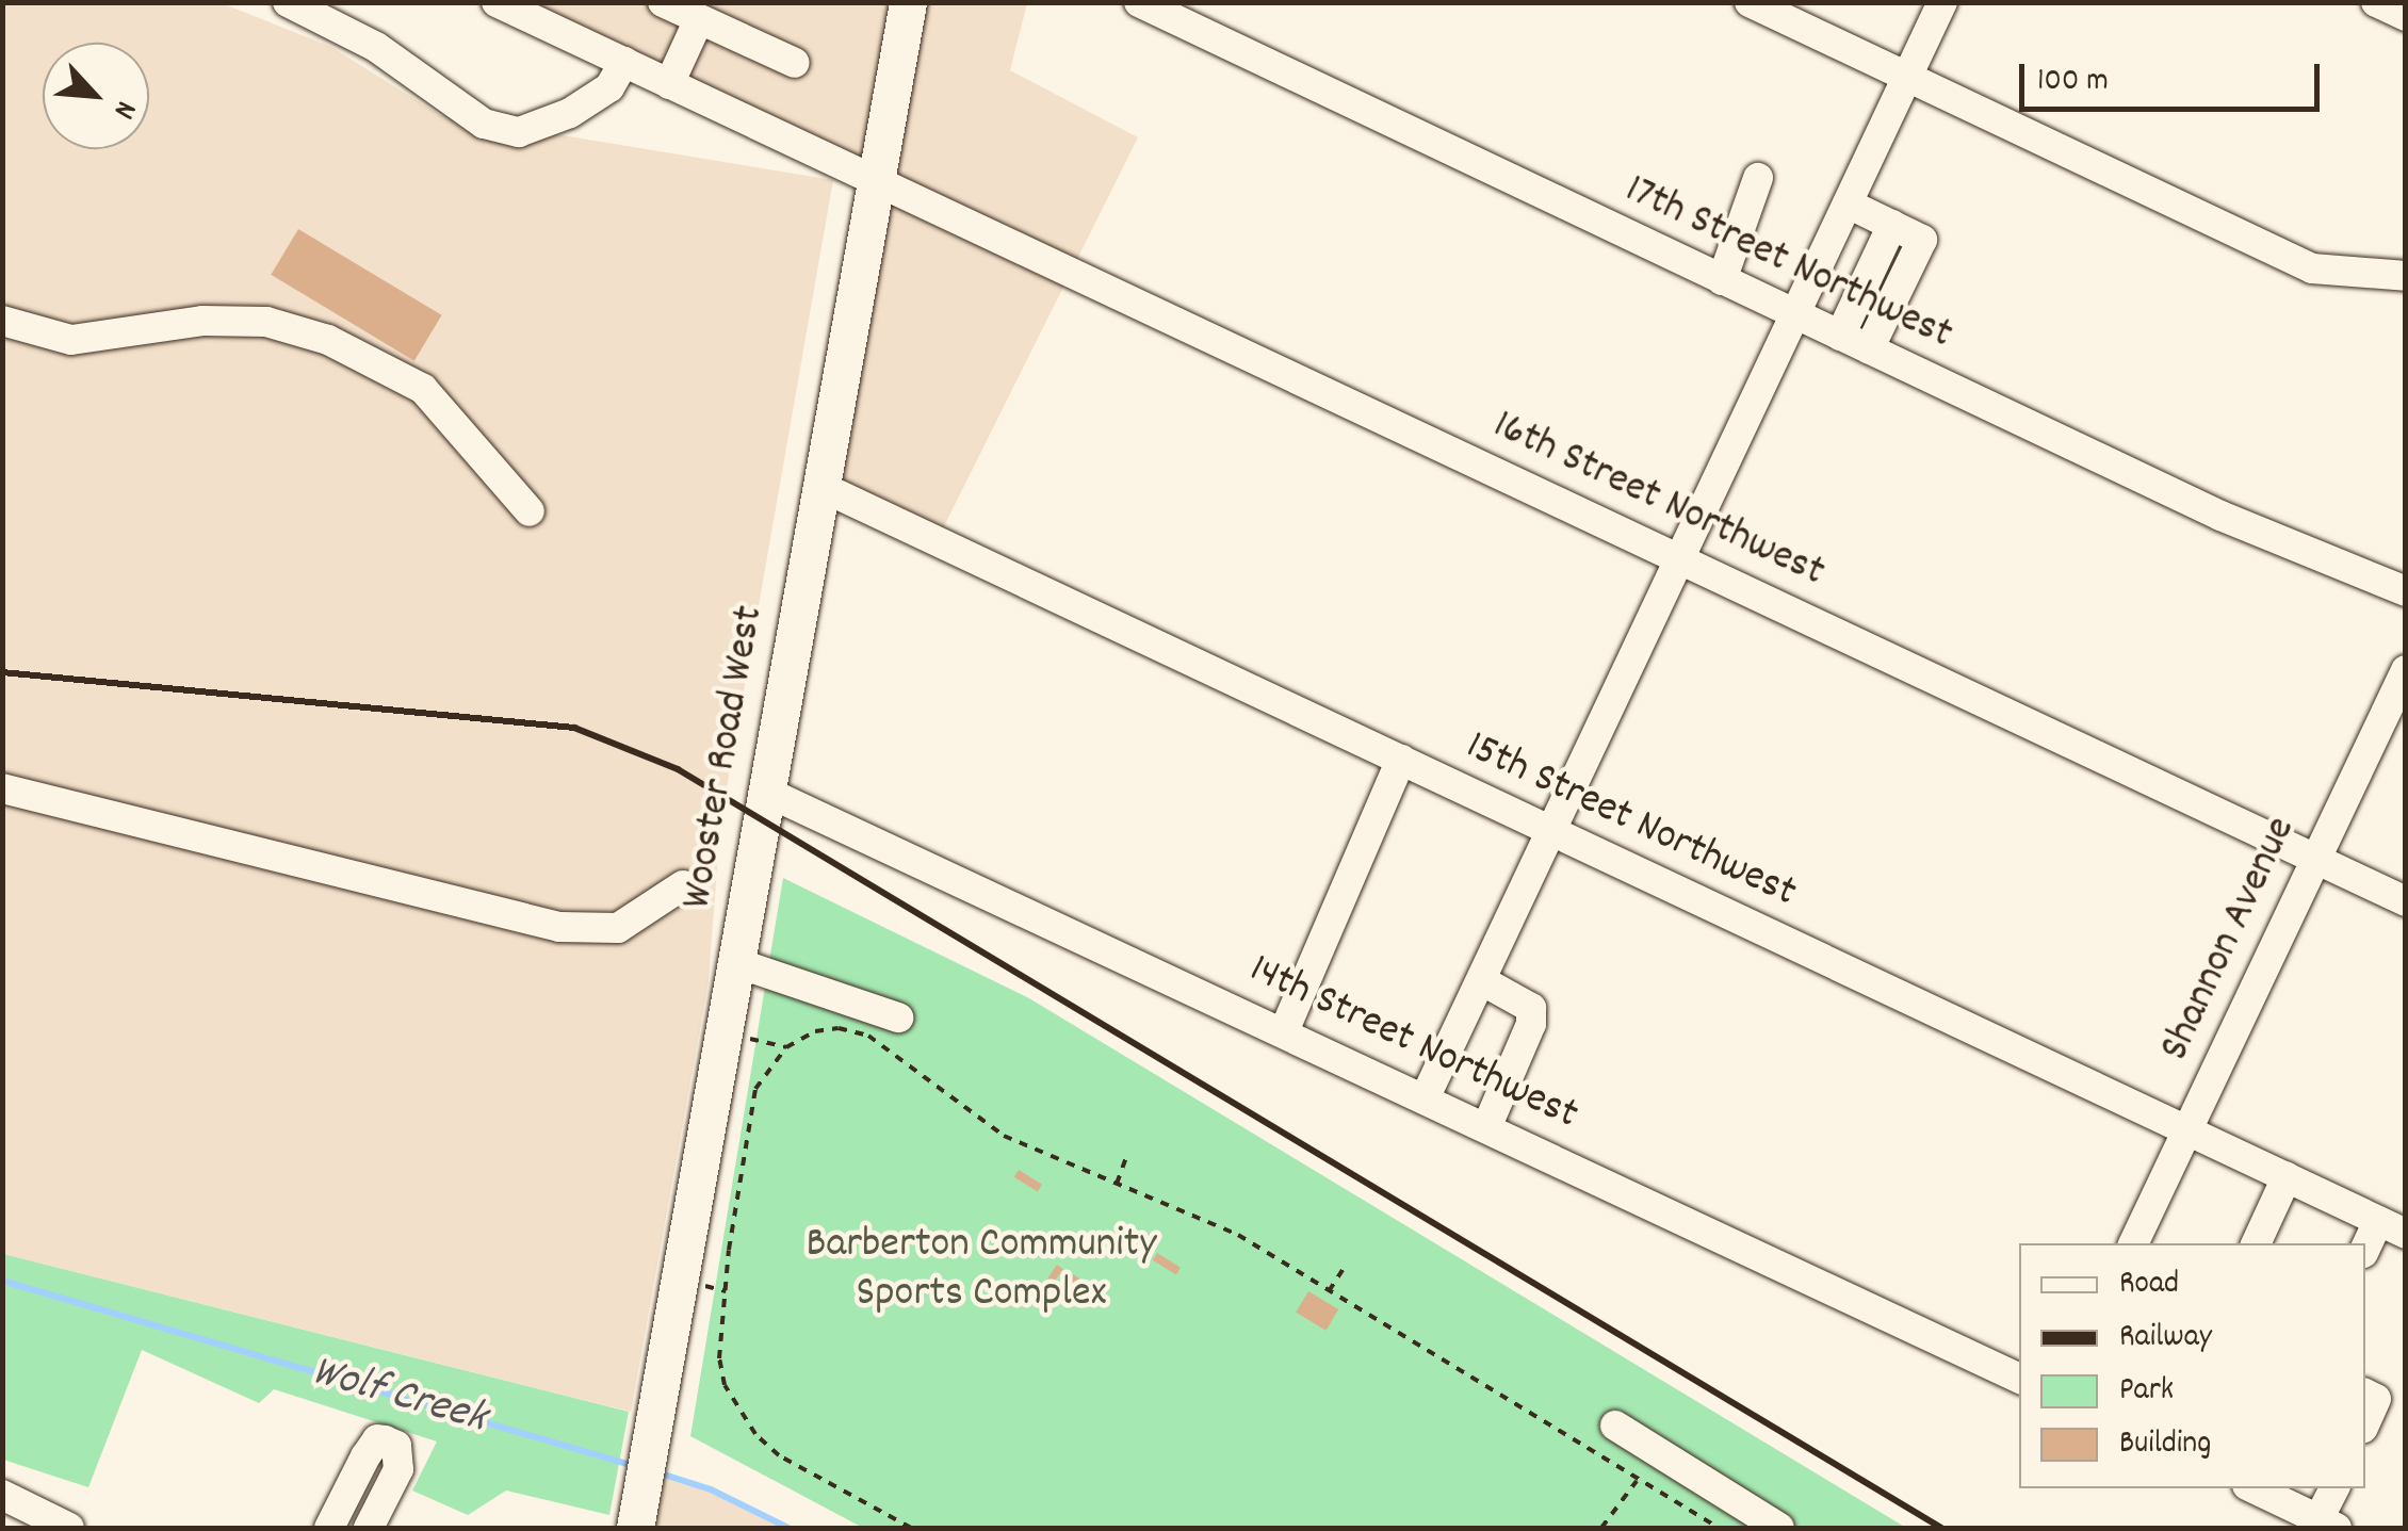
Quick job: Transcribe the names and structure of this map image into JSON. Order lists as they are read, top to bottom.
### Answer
{
  "streets": {
    "main road": ["Wooster Road West"],
    "street": [
      "17th Street Northwest",
      "16th Street Northwest",
      "15th Street Northwest",
      "Shannon Avenue",
      "14th Street Northwest"
    ]
  },
  "crossings": [
    ["16th Street Northwest", "Wooster Road West"],
    ["16th Street Northwest", "Shannon Avenue"],
    ["Wooster Road West", "15th Street Northwest"],
    ["Wooster Road West", "14th Street Northwest"],
    ["15th Street Northwest", "Shannon Avenue"]
  ],
  "water": ["Wolf Creek"],
  "parks": ["Barberton Community Sports Complex"],
  "legend": [
    "Road",
    "Railway",
    "Park",
    "Building"
  ],
  "scale_bar": "100 m",
  "north": "bottom right"
}
